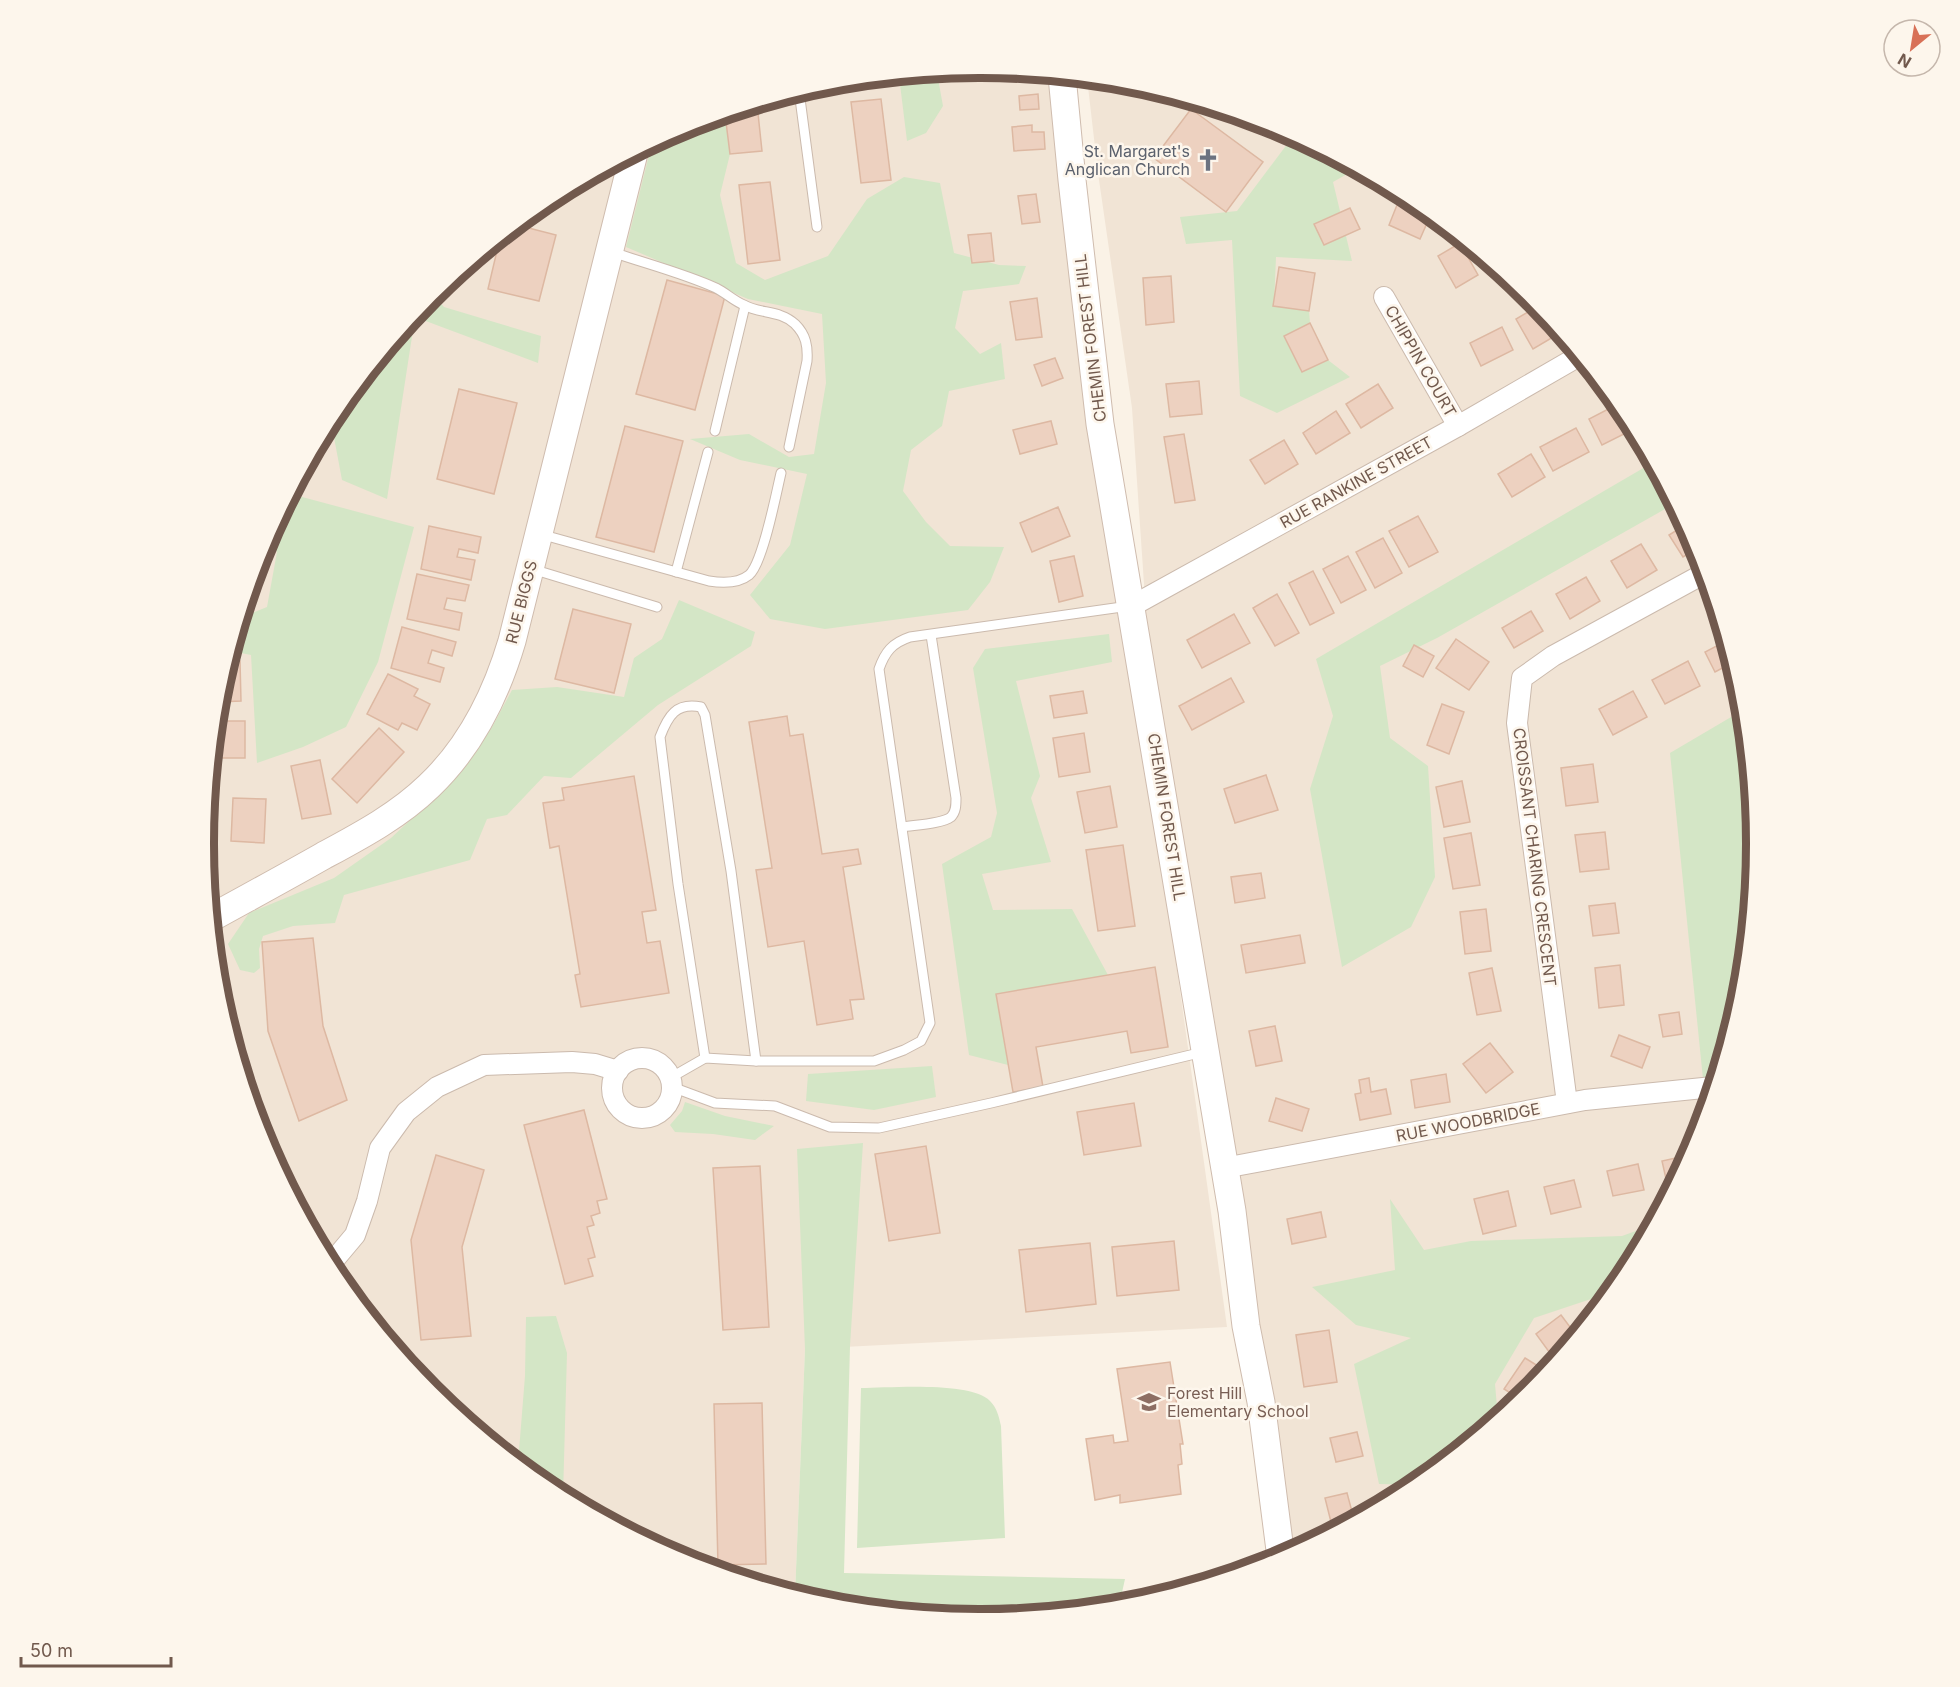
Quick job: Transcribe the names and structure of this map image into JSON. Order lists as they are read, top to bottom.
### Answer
{
  "streets": {
    "street": [
      "CHEMIN FOREST HILL",
      "CHIPPIN COURT",
      "RUE RANKINE STREET",
      "RUE BIGGS",
      "CROISSANT CHARING CRESCENT",
      "RUE WOODBRIDGE"
    ]
  },
  "crossings": [
    ["CHEMIN FOREST HILL", "RUE RANKINE STREET"],
    ["CHEMIN FOREST HILL", "RUE WOODBRIDGE"],
    ["CHIPPIN COURT", "RUE RANKINE STREET"],
    ["CROISSANT CHARING CRESCENT", "RUE WOODBRIDGE"]
  ],
  "places": {
    "church": ["St. Margaret's Anglican Church"],
    "school or university": ["Forest Hill Elementary School"]
  },
  "scale_bar": "50 m",
  "north": "bottom left"
}
